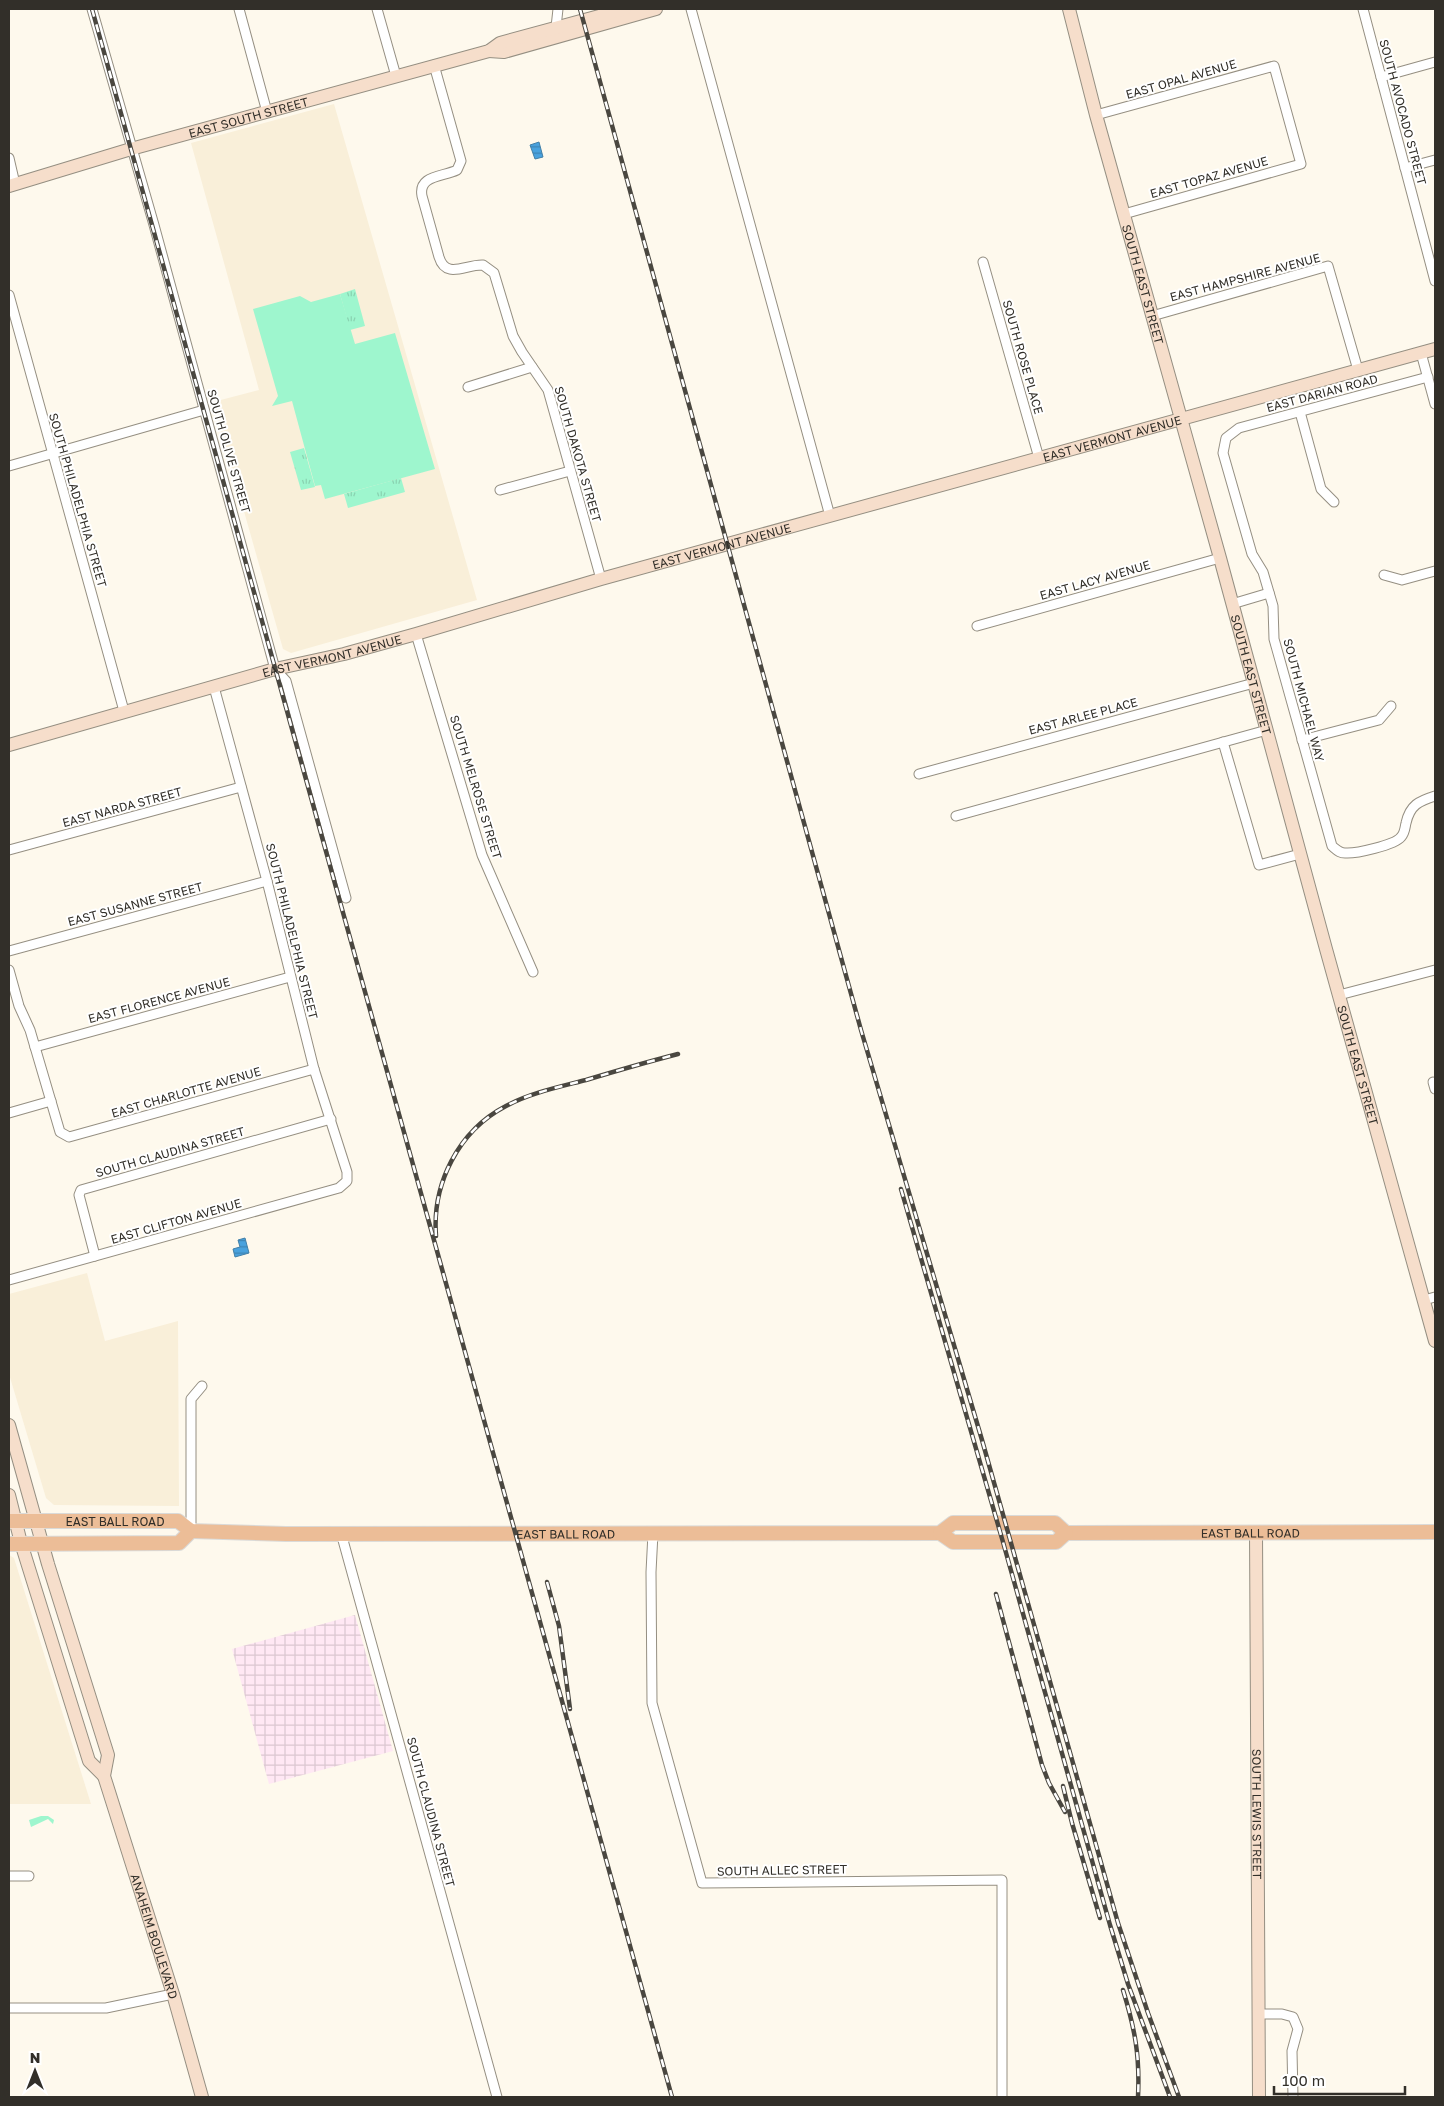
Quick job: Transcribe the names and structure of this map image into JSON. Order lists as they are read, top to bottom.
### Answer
{
  "streets": {
    "main road": ["EAST BALL ROAD"],
    "street": [
      "EAST OPAL AVENUE",
      "SOUTH AVOCADO STREET",
      "EAST SOUTH STREET",
      "EAST TOPAZ AVENUE",
      "EAST HAMPSHIRE AVENUE",
      "SOUTH EAST STREET",
      "SOUTH ROSE PLACE",
      "EAST DARIAN ROAD",
      "EAST VERMONT AVENUE",
      "SOUTH OLIVE STREET",
      "SOUTH DAKOTA STREET",
      "SOUTH PHILADELPHIA STREET",
      "EAST LACY AVENUE",
      "SOUTH MICHAEL WAY",
      "EAST ARLEE PLACE",
      "SOUTH MELROSE STREET",
      "EAST NARDA STREET",
      "EAST SUSANNE STREET",
      "EAST FLORENCE AVENUE",
      "EAST CHARLOTTE AVENUE",
      "SOUTH CLAUDINA STREET",
      "EAST CLIFTON AVENUE",
      "SOUTH LEWIS STREET",
      "SOUTH ALLEC STREET",
      "ANAHEIM BOULEVARD"
    ]
  },
  "crossings": [
    ["EAST OPAL AVENUE", "EAST TOPAZ AVENUE"],
    ["EAST OPAL AVENUE", "SOUTH EAST STREET"],
    ["EAST SOUTH STREET", "SOUTH OLIVE STREET"],
    ["EAST SOUTH STREET", "SOUTH DAKOTA STREET"],
    ["EAST TOPAZ AVENUE", "SOUTH EAST STREET"],
    ["EAST HAMPSHIRE AVENUE", "SOUTH EAST STREET"],
    ["EAST HAMPSHIRE AVENUE", "EAST VERMONT AVENUE"],
    ["SOUTH EAST STREET", "EAST VERMONT AVENUE"],
    ["SOUTH EAST STREET", "EAST LACY AVENUE"],
    ["SOUTH EAST STREET", "EAST ARLEE PLACE"],
    ["SOUTH ROSE PLACE", "EAST VERMONT AVENUE"],
    ["EAST DARIAN ROAD", "SOUTH MICHAEL WAY"],
    ["EAST VERMONT AVENUE", "SOUTH OLIVE STREET"],
    ["EAST VERMONT AVENUE", "SOUTH DAKOTA STREET"],
    ["EAST VERMONT AVENUE", "SOUTH PHILADELPHIA STREET"],
    ["EAST VERMONT AVENUE", "SOUTH MELROSE STREET"],
    ["SOUTH PHILADELPHIA STREET", "EAST NARDA STREET"],
    ["SOUTH PHILADELPHIA STREET", "EAST SUSANNE STREET"],
    ["SOUTH PHILADELPHIA STREET", "EAST FLORENCE AVENUE"],
    ["SOUTH PHILADELPHIA STREET", "EAST CHARLOTTE AVENUE"],
    ["SOUTH PHILADELPHIA STREET", "SOUTH CLAUDINA STREET"],
    ["SOUTH PHILADELPHIA STREET", "EAST CLIFTON AVENUE"],
    ["SOUTH CLAUDINA STREET", "EAST CLIFTON AVENUE"],
    ["SOUTH CLAUDINA STREET", "EAST BALL ROAD"],
    ["EAST BALL ROAD", "SOUTH LEWIS STREET"],
    ["EAST BALL ROAD", "SOUTH ALLEC STREET"],
    ["EAST BALL ROAD", "ANAHEIM BOULEVARD"]
  ],
  "scale_bar": "100 m",
  "north": "top"
}
